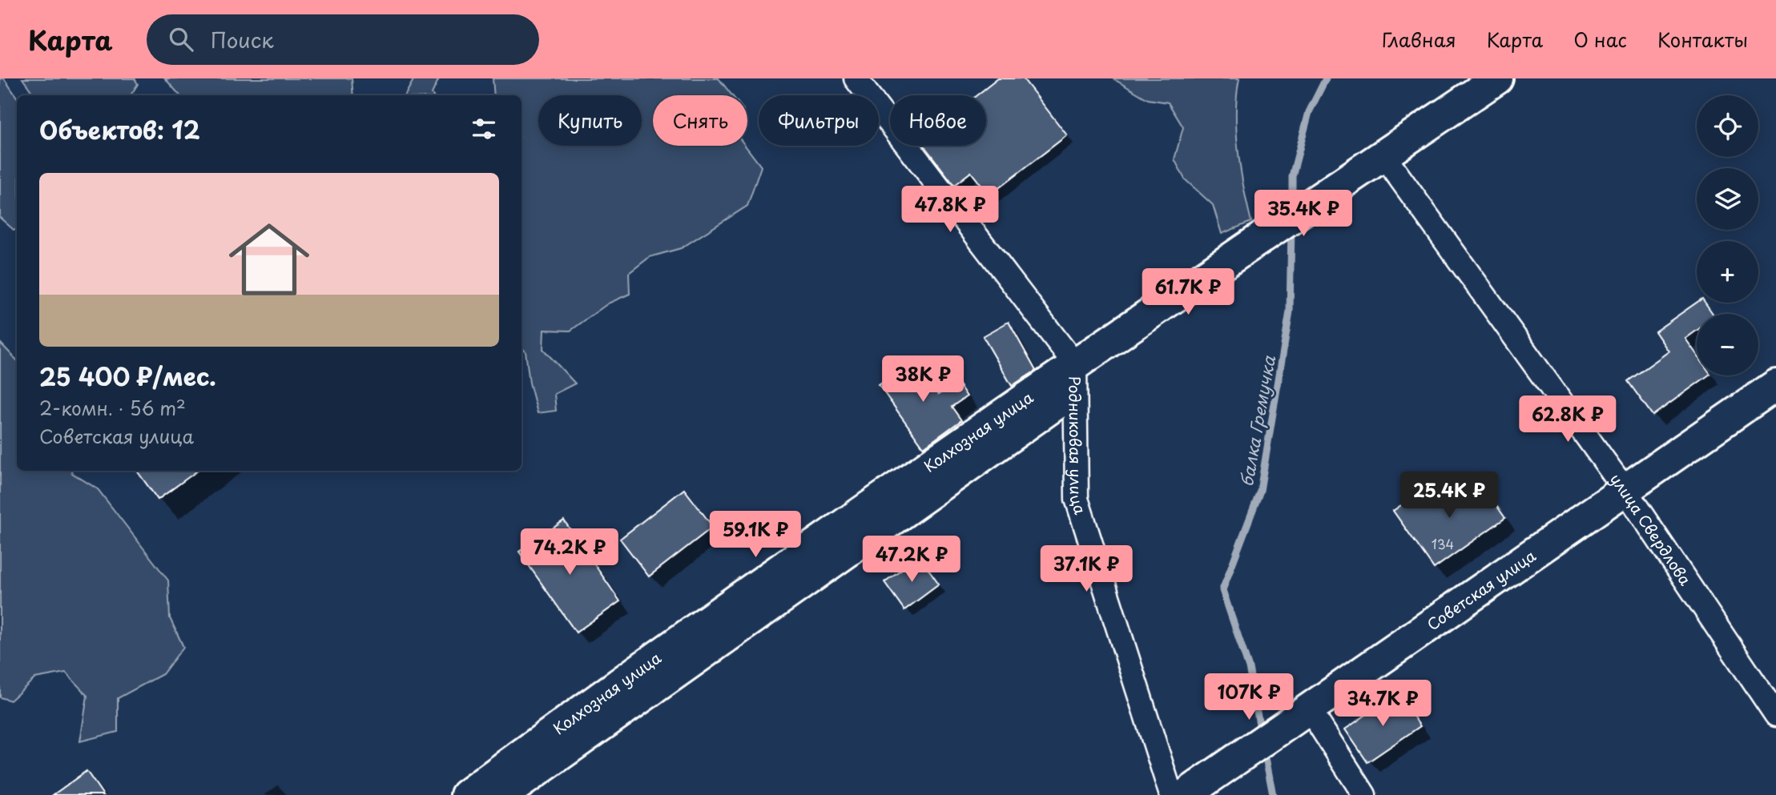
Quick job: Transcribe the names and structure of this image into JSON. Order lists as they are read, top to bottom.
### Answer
{
  "streets": {
    "street": [
      "Колхозная улица",
      "Родниковая улица",
      "улица Свердлова",
      "Советская улица"
    ]
  },
  "crossings": [
    ["Колхозная улица", "Родниковая улица"],
    ["Колхозная улица", "улица Свердлова"],
    ["улица Свердлова", "Советская улица"]
  ],
  "water": ["балка Гремучка"],
  "house_numbers": ["134"],
  "page": {
    "header": "Карта",
    "search": "Поиск",
    "nav": [
      "Главная",
      "Карта",
      "О нас",
      "Контакты"
    ],
    "map_buttons": ["+", "−"],
    "chip": [
      "Купить",
      "Снять",
      "Фильтры",
      "Новое"
    ],
    "heading": "Объектов: 12",
    "list": [
      {
        "name": "25 400 ₽/мес.",
        "note": "2-комн. · 56 m² · Советская улица"
      }
    ],
    "price": [
      "47.8K ₽",
      "35.4K ₽",
      "61.7K ₽",
      "38K ₽",
      "62.8K ₽",
      "25.4K ₽",
      "59.1K ₽",
      "74.2K ₽",
      "47.2K ₽",
      "37.1K ₽",
      "107K ₽",
      "34.7K ₽"
    ]
  }
}
